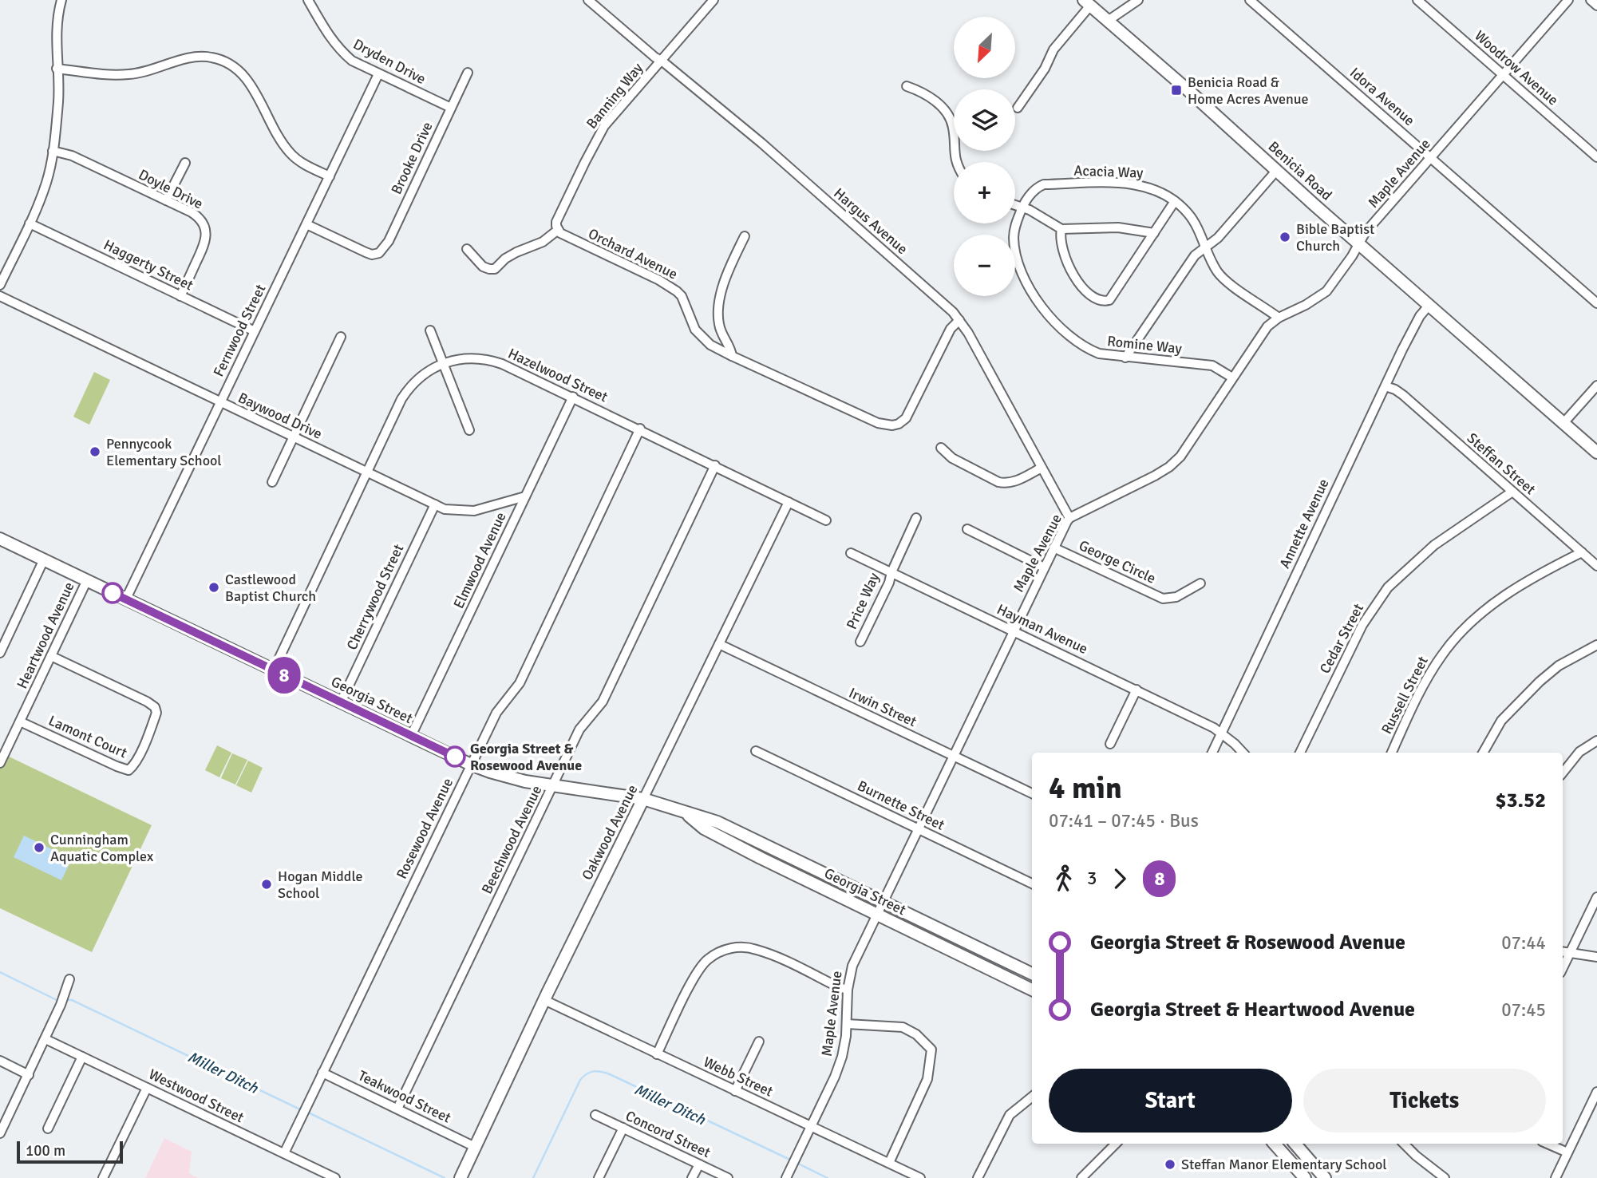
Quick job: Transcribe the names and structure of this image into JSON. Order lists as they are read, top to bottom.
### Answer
{
  "streets": {
    "main road": ["Benicia Road", "Georgia Street", "Oakwood Avenue"],
    "street": [
      "Dryden Drive",
      "Woodrow Avenue",
      "Banning Way",
      "Idora Avenue",
      "Brooke Drive",
      "Acacia Way",
      "Maple Avenue",
      "Doyle Drive",
      "Hargus Avenue",
      "Orchard Avenue",
      "Haggerty Street",
      "Fernwood Street",
      "Romine Way",
      "Hazelwood Street",
      "Baywood Drive",
      "Steffan Street",
      "Annette Avenue",
      "Elmwood Avenue",
      "George Circle",
      "Cherrywood Street",
      "Price Way",
      "Hayman Avenue",
      "Heartwood Avenue",
      "Cedar Street",
      "Russell Street",
      "Irwin Street",
      "Lamont Court",
      "Burnette Street",
      "Rosewood Avenue",
      "Beechwood Avenue",
      "Webb Street",
      "Westwood Street",
      "Teakwood Street",
      "Concord Street"
    ]
  },
  "crossings": [
    ["Dryden Drive", "Brooke Drive"],
    ["Dryden Drive", "Fernwood Street"],
    ["Woodrow Avenue", "Maple Avenue"],
    ["Banning Way", "Hargus Avenue"],
    ["Banning Way", "Orchard Avenue"],
    ["Idora Avenue", "Maple Avenue"],
    ["Brooke Drive", "Fernwood Street"],
    ["Benicia Road", "Maple Avenue"],
    ["Benicia Road", "Annette Avenue"],
    ["Acacia Way", "Maple Avenue"],
    ["Acacia Way", "Romine Way"],
    ["Maple Avenue", "Hargus Avenue"],
    ["Maple Avenue", "Romine Way"],
    ["Maple Avenue", "George Circle"],
    ["Maple Avenue", "Hayman Avenue"],
    ["Maple Avenue", "Georgia Street"],
    ["Maple Avenue", "Irwin Street"],
    ["Maple Avenue", "Burnette Street"],
    ["Maple Avenue", "Webb Street"],
    ["Doyle Drive", "Haggerty Street"],
    ["Hargus Avenue", "Orchard Avenue"],
    ["Haggerty Street", "Fernwood Street"],
    ["Fernwood Street", "Baywood Drive"],
    ["Fernwood Street", "Georgia Street"],
    ["Hazelwood Street", "Baywood Drive"],
    ["Hazelwood Street", "Elmwood Avenue"],
    ["Hazelwood Street", "Cherrywood Street"],
    ["Hazelwood Street", "Georgia Street"],
    ["Hazelwood Street", "Rosewood Avenue"],
    ["Hazelwood Street", "Oakwood Avenue"],
    ["Hazelwood Street", "Beechwood Avenue"],
    ["Baywood Drive", "Elmwood Avenue"],
    ["Baywood Drive", "Cherrywood Street"],
    ["Steffan Street", "Annette Avenue"],
    ["Steffan Street", "Cedar Street"],
    ["Steffan Street", "Russell Street"],
    ["Annette Avenue", "Hayman Avenue"],
    ["Elmwood Avenue", "Cherrywood Street"],
    ["Elmwood Avenue", "Georgia Street"],
    ["Cherrywood Street", "Georgia Street"],
    ["Price Way", "Hayman Avenue"],
    ["Heartwood Avenue", "Georgia Street"],
    ["Heartwood Avenue", "Lamont Court"],
    ["Georgia Street", "Rosewood Avenue"],
    ["Georgia Street", "Oakwood Avenue"],
    ["Georgia Street", "Beechwood Avenue"],
    ["Irwin Street", "Oakwood Avenue"],
    ["Rosewood Avenue", "Westwood Street"],
    ["Rosewood Avenue", "Teakwood Street"],
    ["Oakwood Avenue", "Webb Street"],
    ["Oakwood Avenue", "Teakwood Street"],
    ["Beechwood Avenue", "Teakwood Street"]
  ],
  "water": ["Miller Ditch"],
  "places": {
    "transit": ["Benicia Road & Home Acres Avenue"],
    "other": [
      "Bible Baptist Church",
      "Pennycook Elementary School",
      "Castlewood Baptist Church",
      "Georgia Street & Rosewood Avenue",
      "Cunningham Aquatic Complex",
      "Hogan Middle School",
      "Steffan Manor Elementary School"
    ]
  },
  "lines": ["bus line 8"],
  "scale_bar": "100 m",
  "north": "bottom left",
  "page": {
    "on_map": "8",
    "map_buttons": ["+", "−"],
    "heading": ["4 min", "07:41 – 07:45 · Bus", "$3.52"],
    "legs": ["3", "8"],
    "list": [
      {
        "name": "Georgia Street & Rosewood Avenue",
        "value": "07:44"
      },
      {
        "name": "Georgia Street & Heartwood Avenue",
        "value": "07:45"
      }
    ],
    "buttons": ["Start", "Tickets"],
    "scale": "100 m"
  }
}
